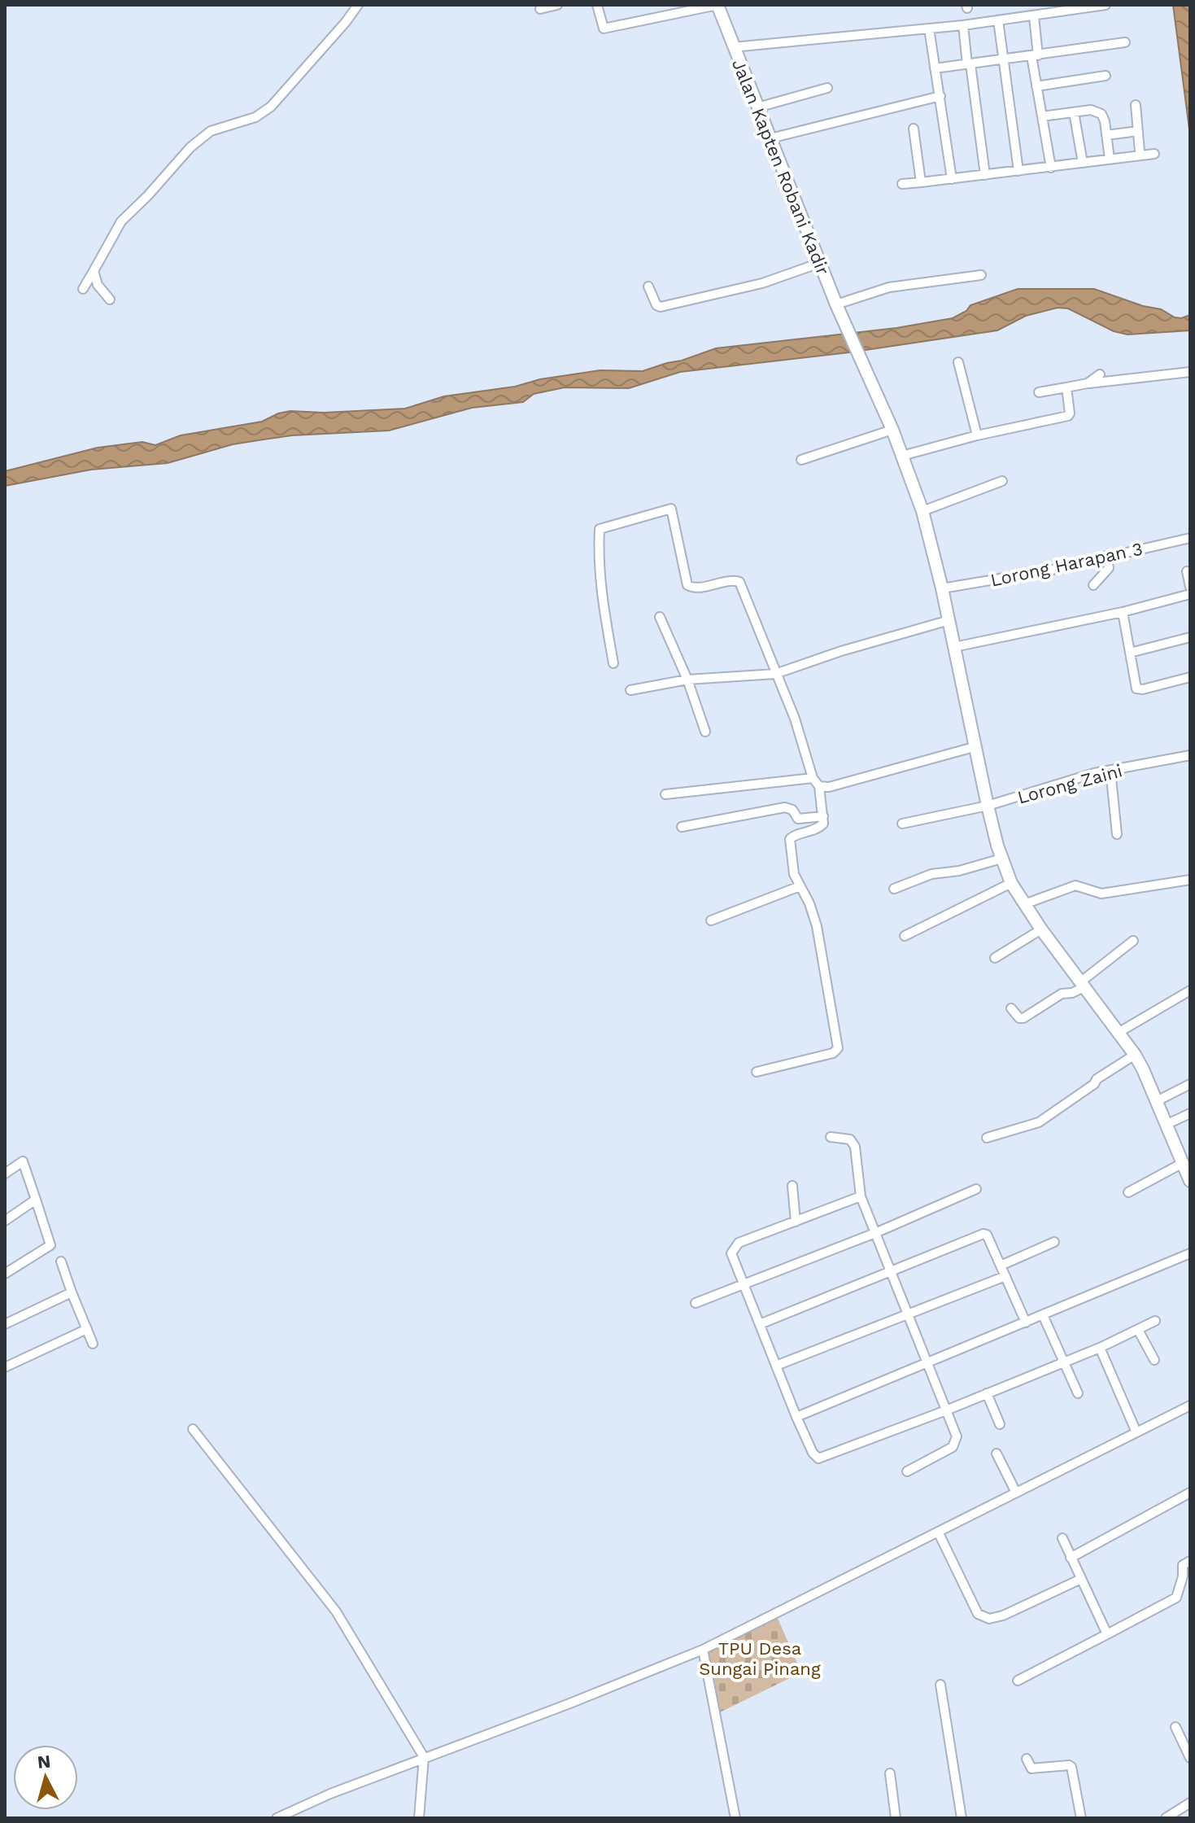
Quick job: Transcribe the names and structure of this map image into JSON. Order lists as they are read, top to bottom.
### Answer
{
  "streets": {
    "main road": ["Jalan Kapten Robani Kadir"],
    "street": ["Lorong Harapan 3", "Lorong Zaini"]
  },
  "crossings": [
    ["Jalan Kapten Robani Kadir", "Lorong Harapan 3"],
    ["Jalan Kapten Robani Kadir", "Lorong Zaini"]
  ],
  "parks": ["TPU Desa Sungai Pinang"],
  "north": "top"
}
